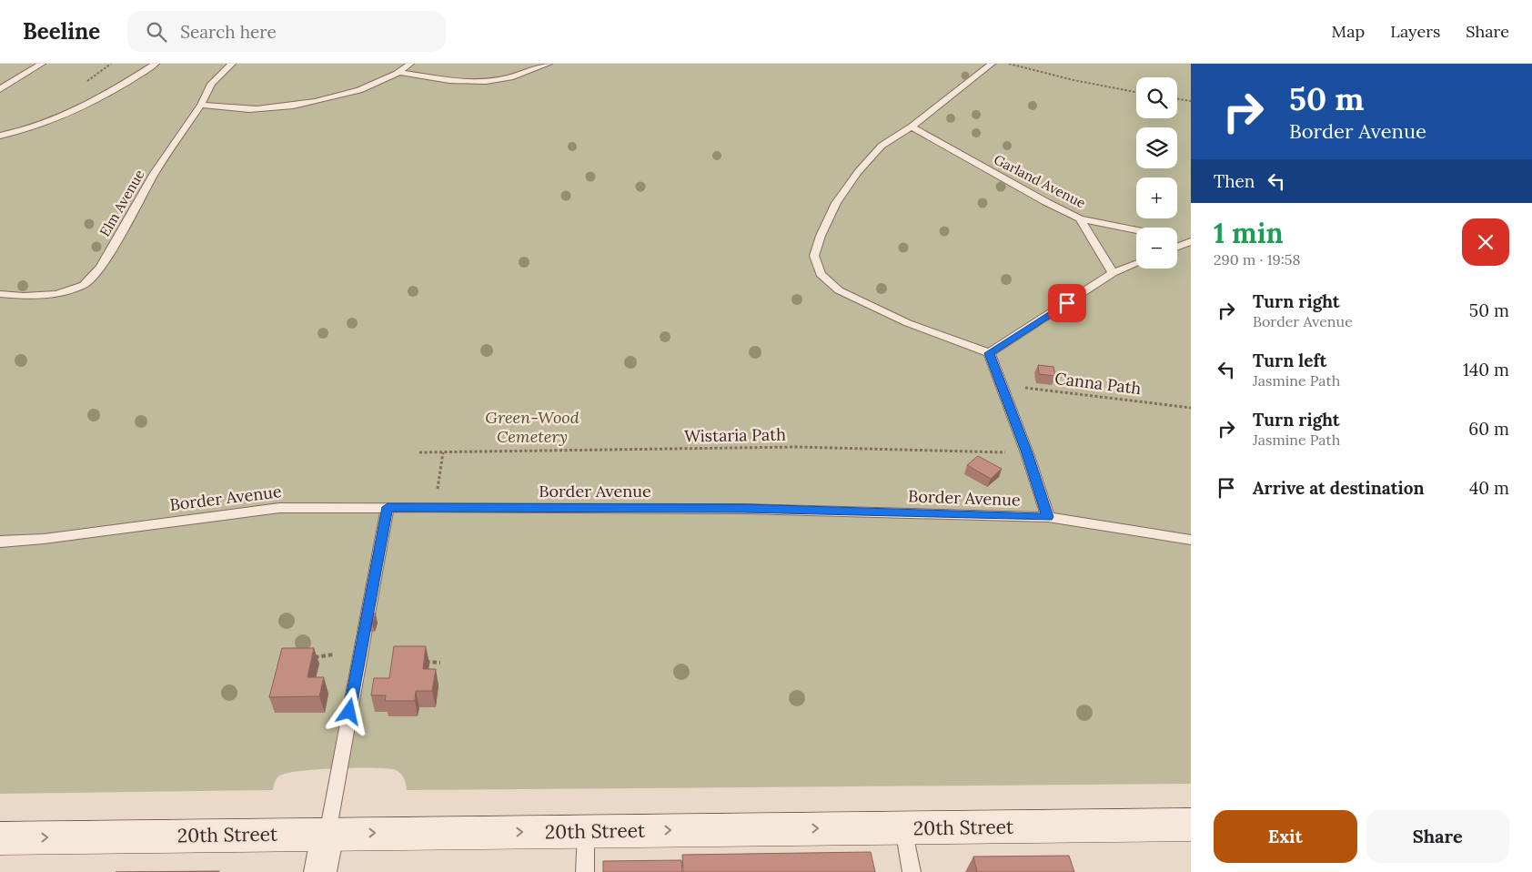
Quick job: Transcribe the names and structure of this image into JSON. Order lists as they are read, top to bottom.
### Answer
{
  "streets": {
    "main road": ["20th Street"],
    "lane": ["Garland Avenue", "Elm Avenue", "Border Avenue"],
    "path": ["Canna Path", "Wistaria Path"]
  },
  "one_way": ["20th Street"],
  "parks": ["Green-Wood Cemetery"],
  "page": {
    "header": "Beeline",
    "search": "Search here",
    "nav": ["Map", "Layers", "Share"],
    "turn": ["50 m", "Border Avenue"],
    "map_buttons": ["+", "−"],
    "then": "Then",
    "heading": ["1 min", "290 m · 19:58"],
    "list": [
      {
        "name": "Turn right",
        "note": "Border Avenue",
        "value": "50 m"
      },
      {
        "name": "Turn left",
        "note": "Jasmine Path",
        "value": "140 m"
      },
      {
        "name": "Turn right",
        "note": "Jasmine Path",
        "value": "60 m"
      },
      {
        "name": "Arrive at destination",
        "value": "40 m"
      }
    ],
    "buttons": ["Exit", "Share"]
  }
}
